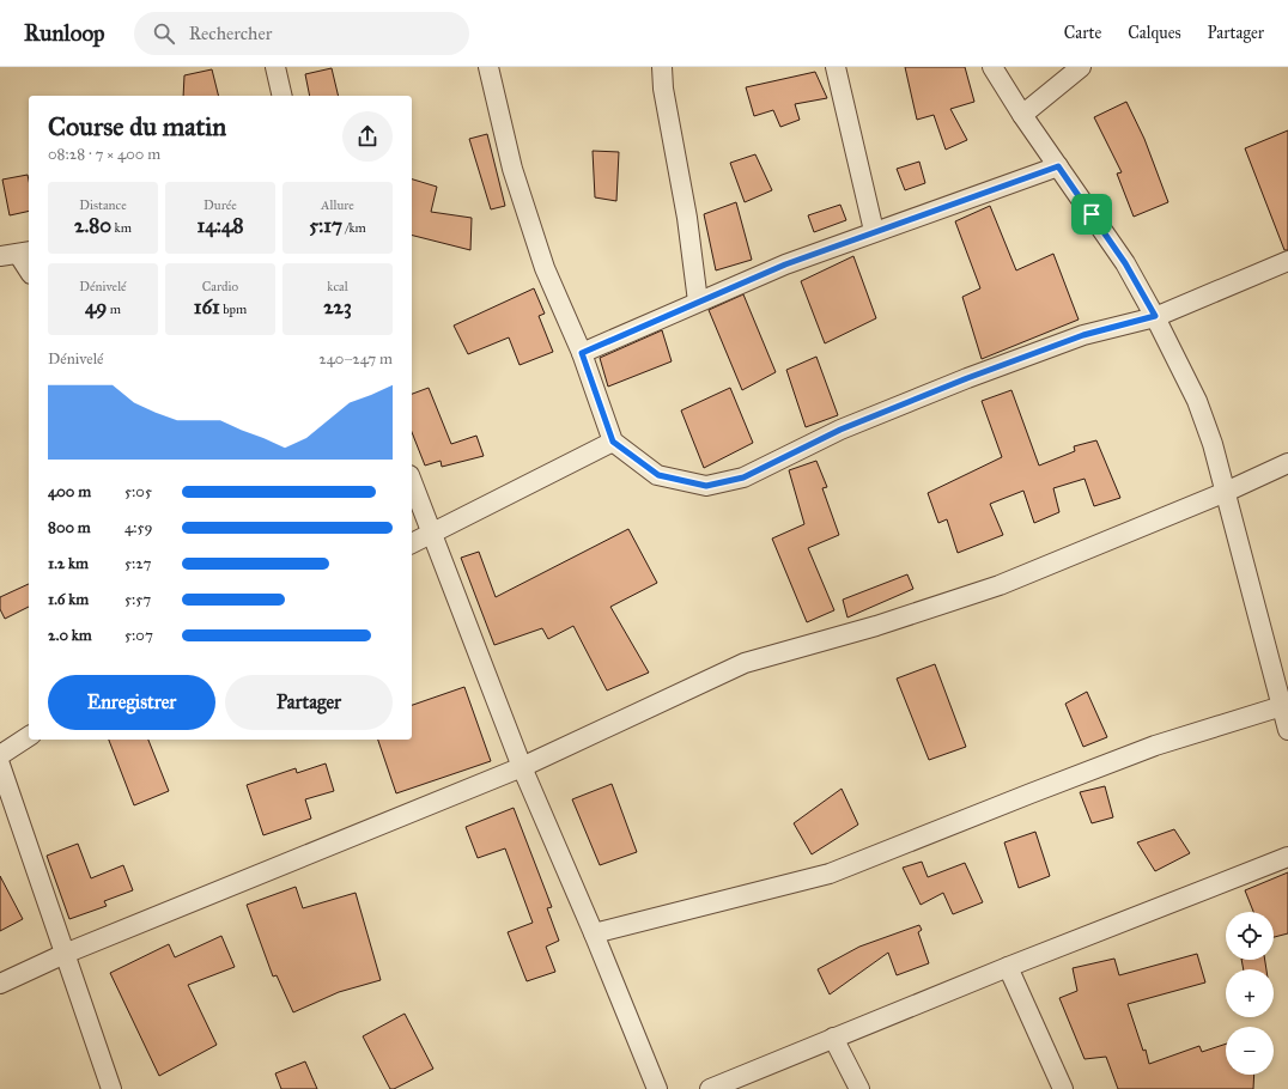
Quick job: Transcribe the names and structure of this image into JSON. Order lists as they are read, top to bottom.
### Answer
{
  "page": {
    "header": "Runloop",
    "search": "Rechercher",
    "nav": ["Carte", "Calques", "Partager"],
    "heading": ["Course du matin", "08:28 · 7 × 400 m"],
    "stats": [
      ["Distance", "2.80 km"],
      ["Durée", "14:48"],
      ["Allure", "5:17 /km"],
      ["Dénivelé", "49 m"],
      ["Cardio", "161 bpm"],
      ["kcal", "223"]
    ],
    "chart": ["Dénivelé", "240–247 m"],
    "list": [
      {
        "name": "400 m",
        "note": "5:05"
      },
      {
        "name": "800 m",
        "note": "4:59"
      },
      {
        "name": "1.2 km",
        "note": "5:27"
      },
      {
        "name": "1.6 km",
        "note": "5:57"
      },
      {
        "name": "2.0 km",
        "note": "5:07"
      }
    ],
    "buttons": ["Enregistrer", "Partager"],
    "map_buttons": ["+", "−"]
  }
}
